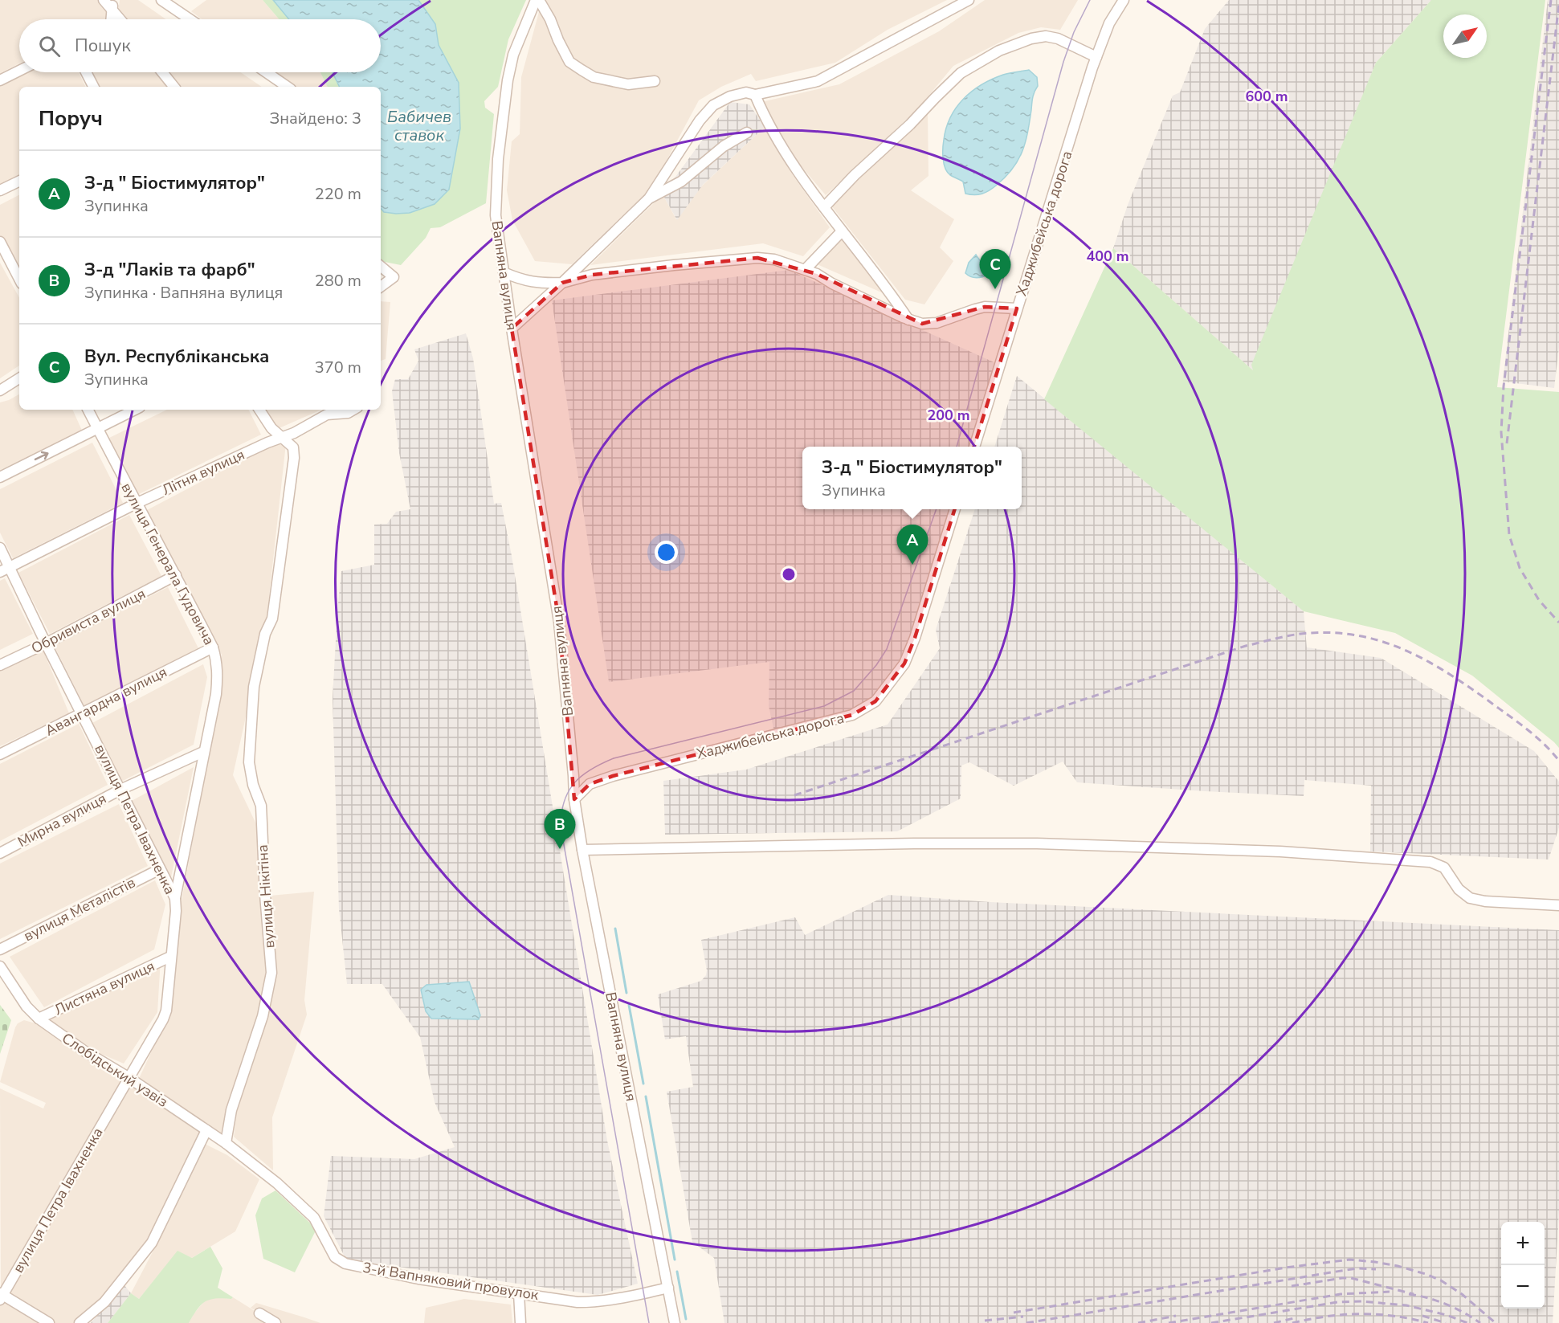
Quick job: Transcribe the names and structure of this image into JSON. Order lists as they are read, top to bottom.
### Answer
{
  "streets": {
    "street": [
      "Хаджибейська дорога",
      "Вапняна вулиця",
      "Літня вулиця",
      "вулиця Генерала Гудовича",
      "Обривиста вулиця",
      "Авангардна вулиця",
      "вулиця Петра Івахненка",
      "Мирна вулиця",
      "вулиця Нікітіна",
      "вулиця Металістів",
      "Листяна вулиця",
      "Слобідський узвіз",
      "3-й Вапняковий провулок"
    ]
  },
  "crossings": [
    ["Хаджибейська дорога", "Вапняна вулиця"],
    ["Вапняна вулиця", "3-й Вапняковий провулок"],
    ["Літня вулиця", "вулиця Генерала Гудовича"],
    ["Літня вулиця", "вулиця Петра Івахненка"],
    ["Літня вулиця", "вулиця Нікітіна"],
    ["вулиця Генерала Гудовича", "Обривиста вулиця"],
    ["вулиця Генерала Гудовича", "Авангардна вулиця"],
    ["вулиця Генерала Гудовича", "вулиця Петра Івахненка"],
    ["вулиця Генерала Гудовича", "Мирна вулиця"],
    ["Обривиста вулиця", "вулиця Петра Івахненка"],
    ["Авангардна вулиця", "вулиця Петра Івахненка"],
    ["вулиця Петра Івахненка", "Мирна вулиця"],
    ["вулиця Петра Івахненка", "вулиця Металістів"],
    ["вулиця Петра Івахненка", "Листяна вулиця"],
    ["вулиця Петра Івахненка", "Слобідський узвіз"],
    ["вулиця Нікітіна", "3-й Вапняковий провулок"],
    ["Листяна вулиця", "Слобідський узвіз"]
  ],
  "water": ["Бабичев ставок"],
  "north": "top right",
  "page": {
    "search": "Пошук",
    "heading": ["Поруч", "Знайдено: 3"],
    "list": [
      {
        "mark": "A",
        "name": "З-д \" Біостимулятор\"",
        "note": "Зупинка",
        "value": "220 m"
      },
      {
        "mark": "B",
        "name": "З-д \"Лаків та фарб\"",
        "note": "Зупинка · Вапняна вулиця",
        "value": "280 m"
      },
      {
        "mark": "C",
        "name": "Вул. Республіканська",
        "note": "Зупинка",
        "value": "370 m"
      }
    ],
    "pins": ["C", "A", "B"],
    "popup": ["З-д \" Біостимулятор\"", "Зупинка"],
    "map_buttons": ["+", "−"]
  },
  "rings": ["600 m", "400 m", "200 m"]
}
